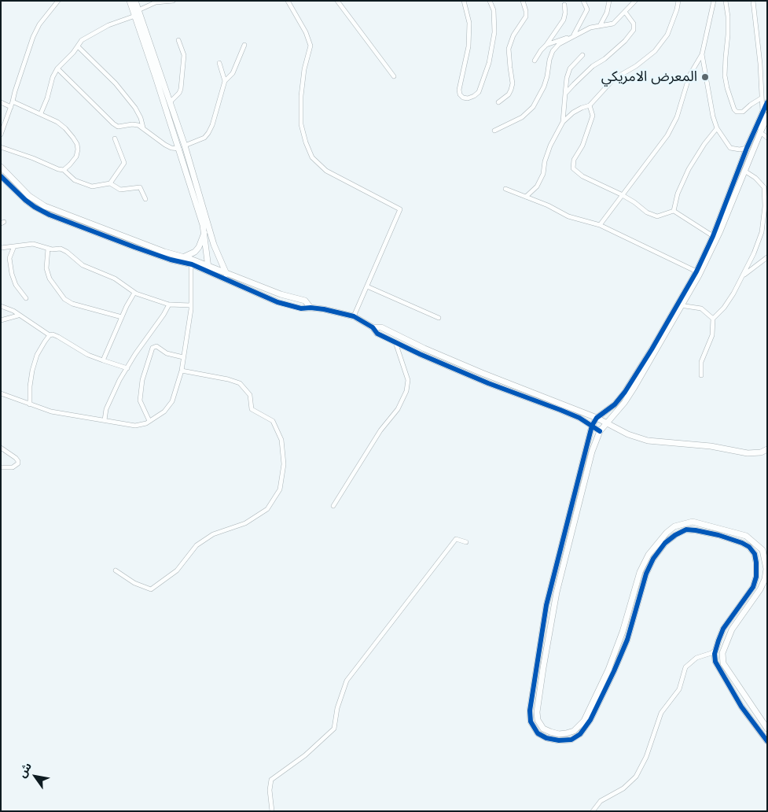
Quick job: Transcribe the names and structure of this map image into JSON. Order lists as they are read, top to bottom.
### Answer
{
  "places": ["المعرض الامريكي"],
  "north": "top left"
}
